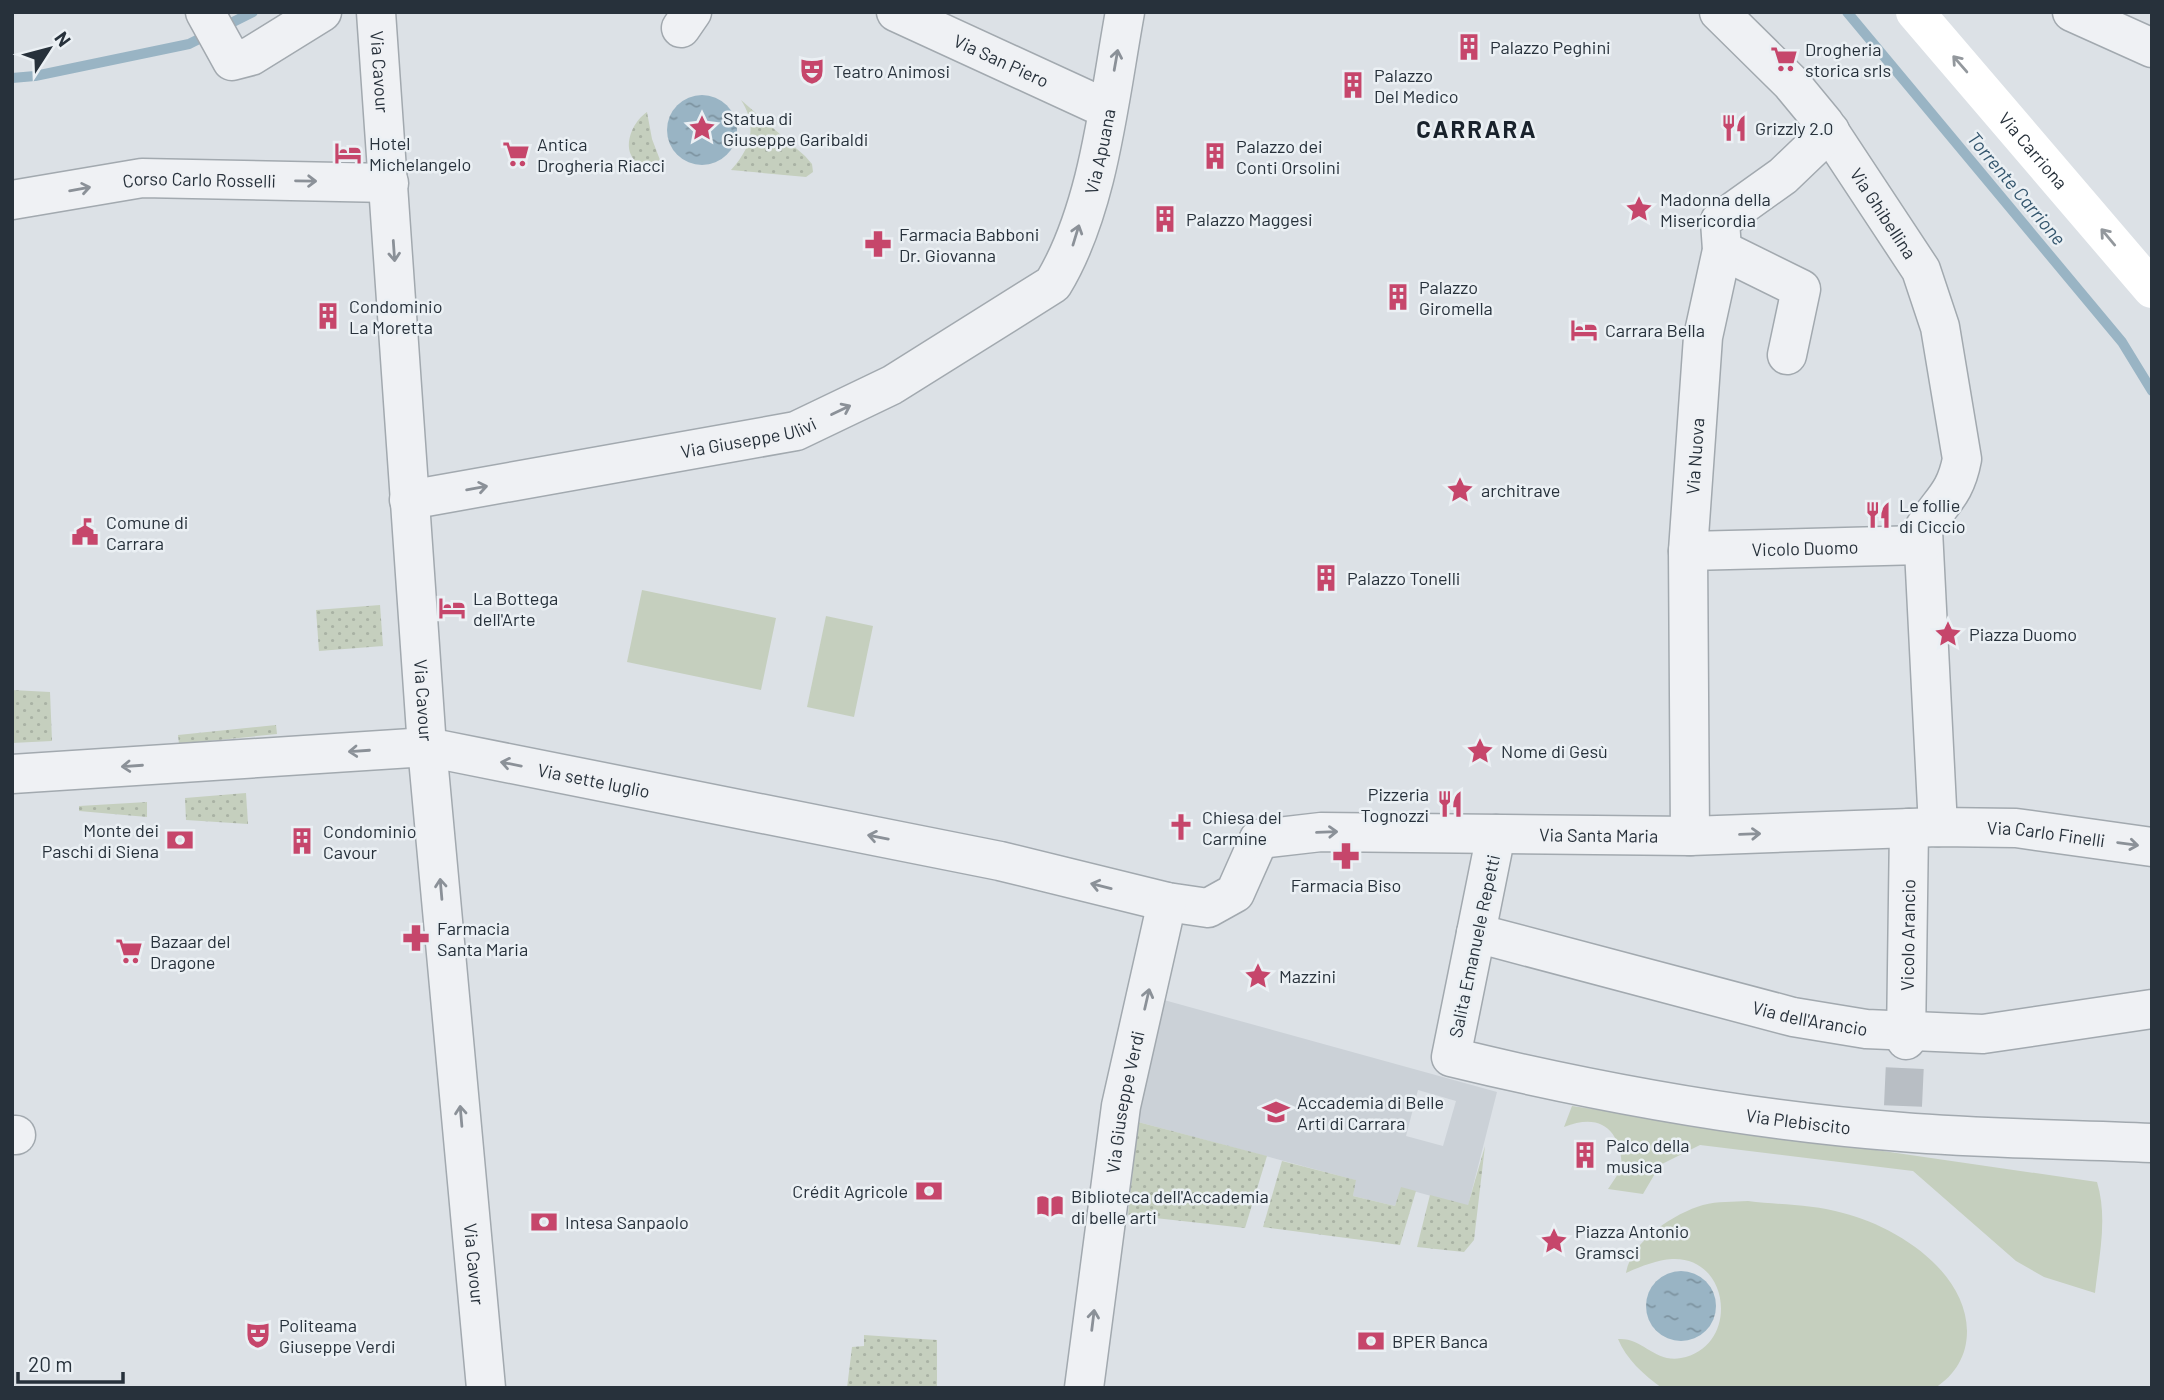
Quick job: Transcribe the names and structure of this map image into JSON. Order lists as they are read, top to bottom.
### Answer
{
  "streets": {
    "main road": ["Via Carriona"],
    "street": [
      "Via San Piero",
      "Via Cavour",
      "Via Apuana",
      "Corso Carlo Rosselli",
      "Via Ghibellina",
      "Via Giuseppe Ulivi",
      "Via Nuova",
      "Vicolo Duomo",
      "Via sette luglio",
      "Via Santa Maria",
      "Via Carlo Finelli",
      "Vicolo Arancio",
      "Salita Emanuele Repetti",
      "Via dell'Arancio",
      "Via Giuseppe Verdi",
      "Via Plebiscito"
    ]
  },
  "crossings": [
    ["Via San Piero", "Via Apuana"],
    ["Via Cavour", "Corso Carlo Rosselli"],
    ["Via Cavour", "Via Giuseppe Ulivi"],
    ["Via Cavour", "Via sette luglio"],
    ["Via Apuana", "Via Giuseppe Ulivi"],
    ["Via Ghibellina", "Via Nuova"],
    ["Via Ghibellina", "Vicolo Duomo"],
    ["Via Nuova", "Vicolo Duomo"],
    ["Via Nuova", "Via Santa Maria"],
    ["Via sette luglio", "Via Santa Maria"],
    ["Via sette luglio", "Via Giuseppe Verdi"],
    ["Via Santa Maria", "Via Carlo Finelli"],
    ["Via Santa Maria", "Vicolo Arancio"],
    ["Via Santa Maria", "Salita Emanuele Repetti"],
    ["Via Carlo Finelli", "Vicolo Arancio"],
    ["Vicolo Arancio", "Via dell'Arancio"],
    ["Salita Emanuele Repetti", "Via dell'Arancio"],
    ["Salita Emanuele Repetti", "Via Plebiscito"]
  ],
  "one_way": [
    "Via Carriona",
    "Via Apuana",
    "Corso Carlo Rosselli",
    "Via Giuseppe Ulivi",
    "Via sette luglio",
    "Via Santa Maria",
    "Via Carlo Finelli",
    "Via Giuseppe Verdi"
  ],
  "districts": ["CARRARA"],
  "water": ["Torrente Carrione"],
  "places": {
    "building": [
      "Palazzo Peghini",
      "Palazzo Del Medico",
      "Palazzo dei Conti Orsolini",
      "Palazzo Maggesi",
      "Palazzo Giromella",
      "Condominio La Moretta",
      "Palazzo Tonelli",
      "Condominio Cavour",
      "Palco della musica"
    ],
    "supermarket": ["Drogheria storica srls", "Antica Drogheria Riacci", "Bazaar del Dragone"],
    "theatre": ["Teatro Animosi", "Politeama Giuseppe Verdi"],
    "place": [
      "Statua di Giuseppe Garibaldi",
      "Madonna della Misericordia",
      "architrave",
      "Piazza Duomo",
      "Nome di Gesù",
      "Mazzini",
      "Piazza Antonio Gramsci"
    ],
    "restaurant": ["Grizzly 2.0", "Le follie di Ciccio", "Pizzeria Tognozzi"],
    "hotel": ["Hotel Michelangelo", "Carrara Bella", "La Bottega dell'Arte"],
    "pharmacy": ["Farmacia Babboni Dr. Giovanna", "Farmacia Biso", "Farmacia Santa Maria"],
    "public building": ["Comune di Carrara"],
    "church": ["Chiesa del Carmine"],
    "bank": [
      "Monte dei Paschi di Siena",
      "Crédit Agricole",
      "Intesa Sanpaolo",
      "BPER Banca"
    ],
    "school or university": ["Accademia di Belle Arti di Carrara"],
    "library": ["Biblioteca dell'Accademia di belle arti"]
  },
  "scale_bar": "20 m",
  "north": "top right"
}
